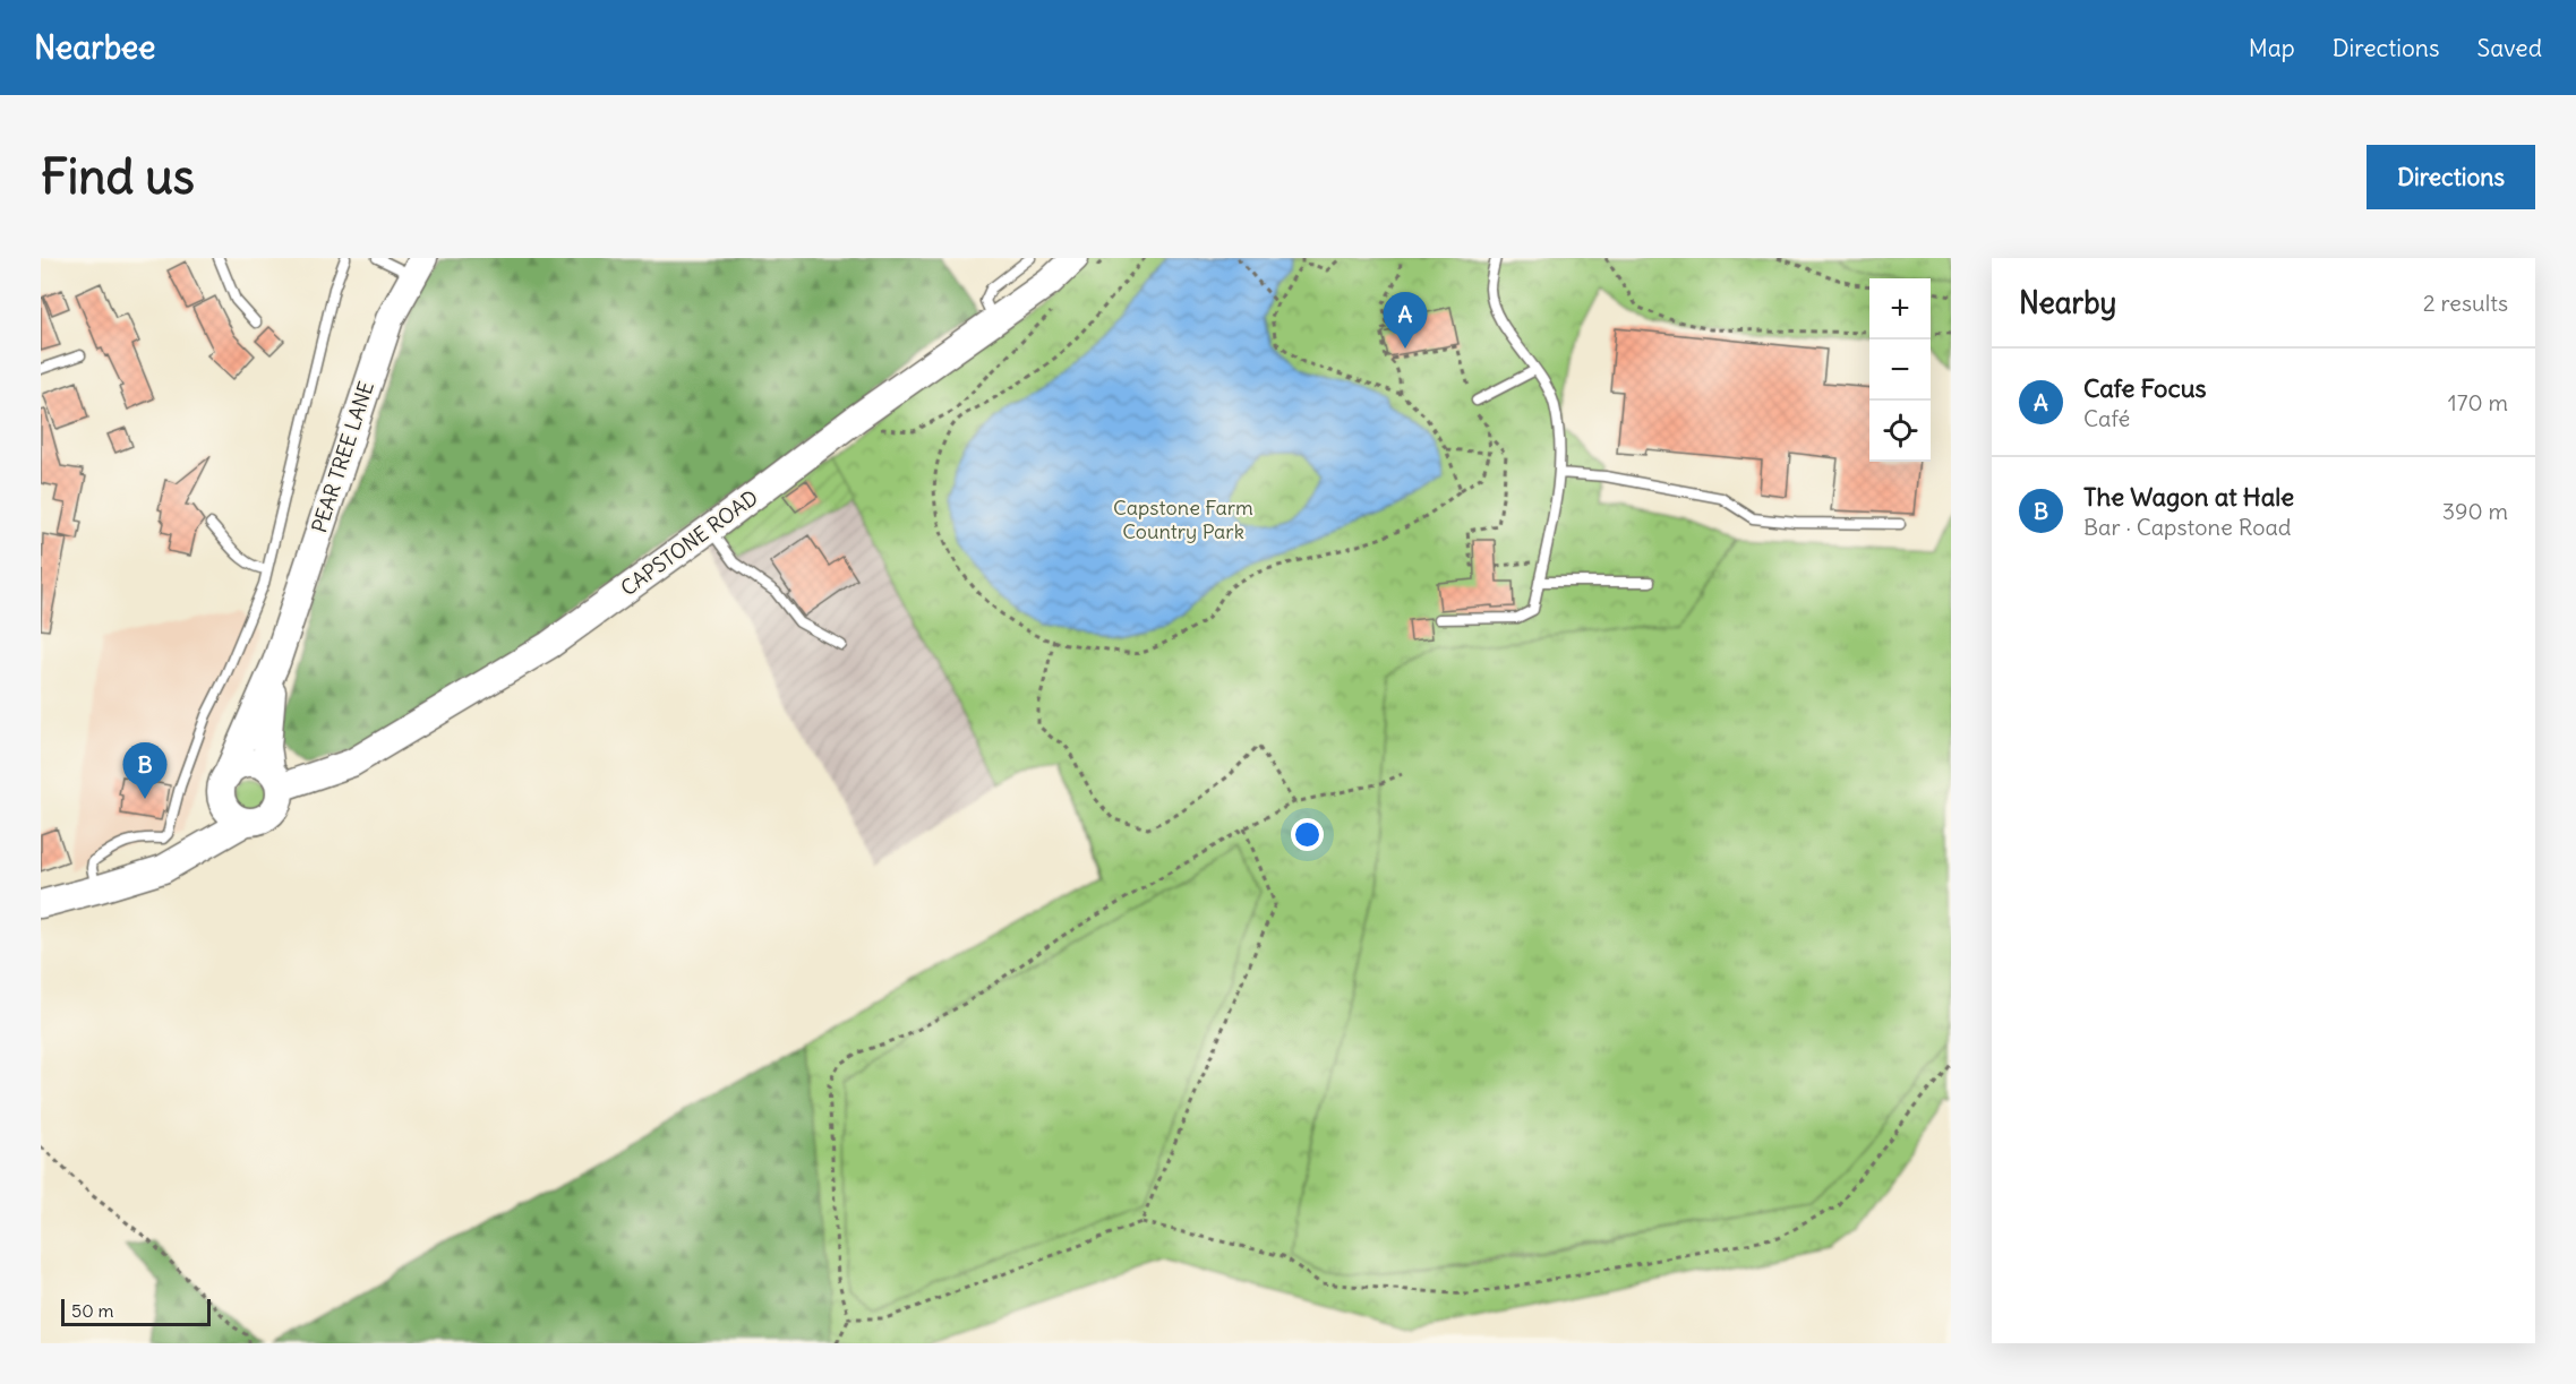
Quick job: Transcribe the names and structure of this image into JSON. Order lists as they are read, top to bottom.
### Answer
{
  "streets": {
    "street": ["PEAR TREE LANE", "CAPSTONE ROAD"]
  },
  "crossings": [
    ["PEAR TREE LANE", "CAPSTONE ROAD"]
  ],
  "parks": ["Capstone Farm Country Park"],
  "scale_bar": "50 m",
  "page": {
    "header": "Nearbee",
    "nav": ["Map", "Directions", "Saved"],
    "buttons": "Directions",
    "title": "Find us",
    "heading": ["Nearby", "2 results"],
    "map_buttons": ["+", "−"],
    "pins": ["A", "B"],
    "list": [
      {
        "mark": "A",
        "name": "Cafe Focus",
        "note": "Café",
        "value": "170 m"
      },
      {
        "mark": "B",
        "name": "The Wagon at Hale",
        "note": "Bar · Capstone Road",
        "value": "390 m"
      }
    ],
    "scale": "50 m"
  }
}
